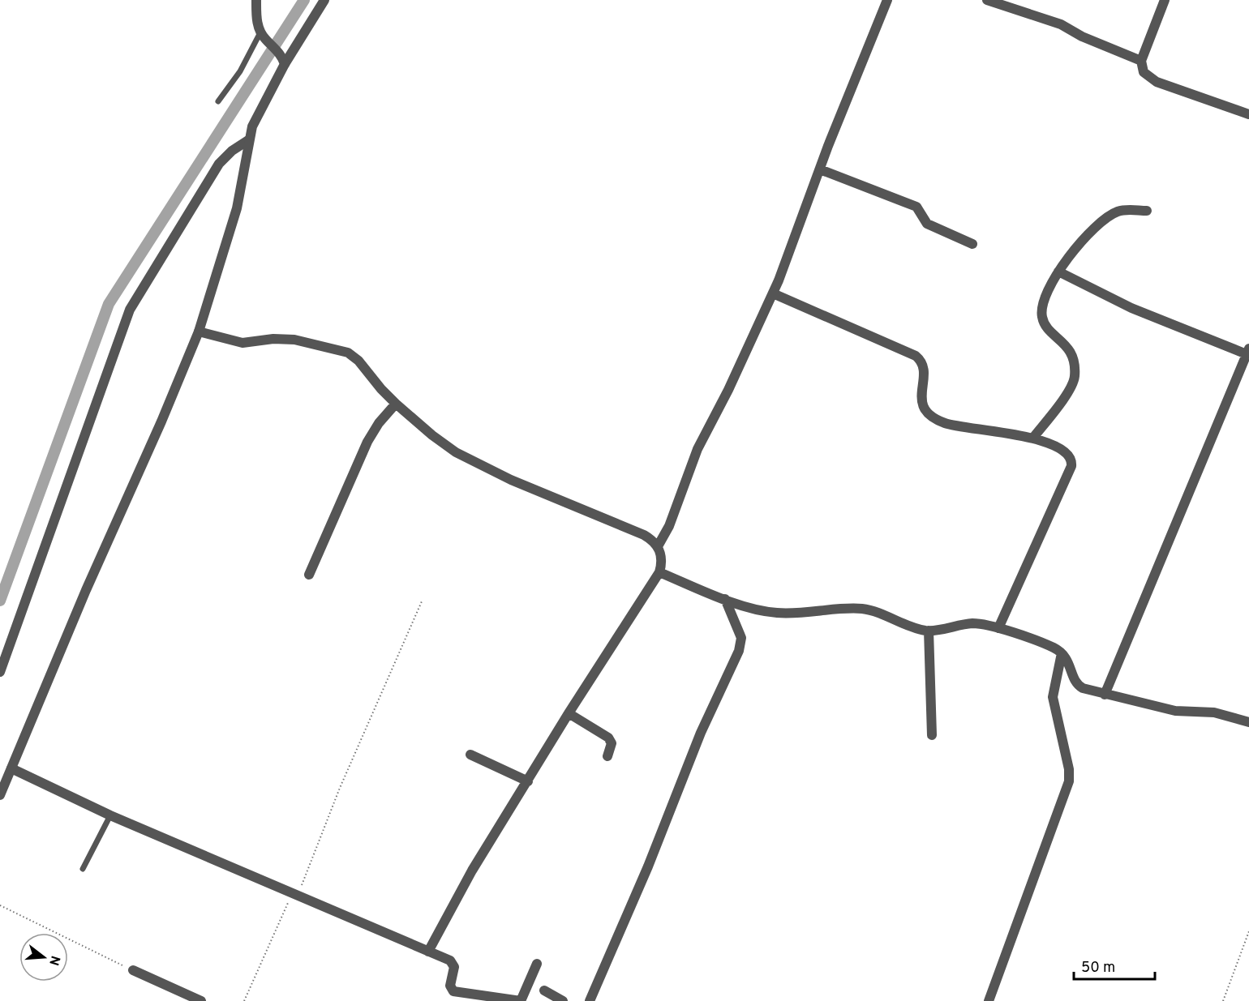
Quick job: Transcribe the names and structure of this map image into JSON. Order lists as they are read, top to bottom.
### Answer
{
  "scale_bar": "50 m",
  "north": "right"
}
